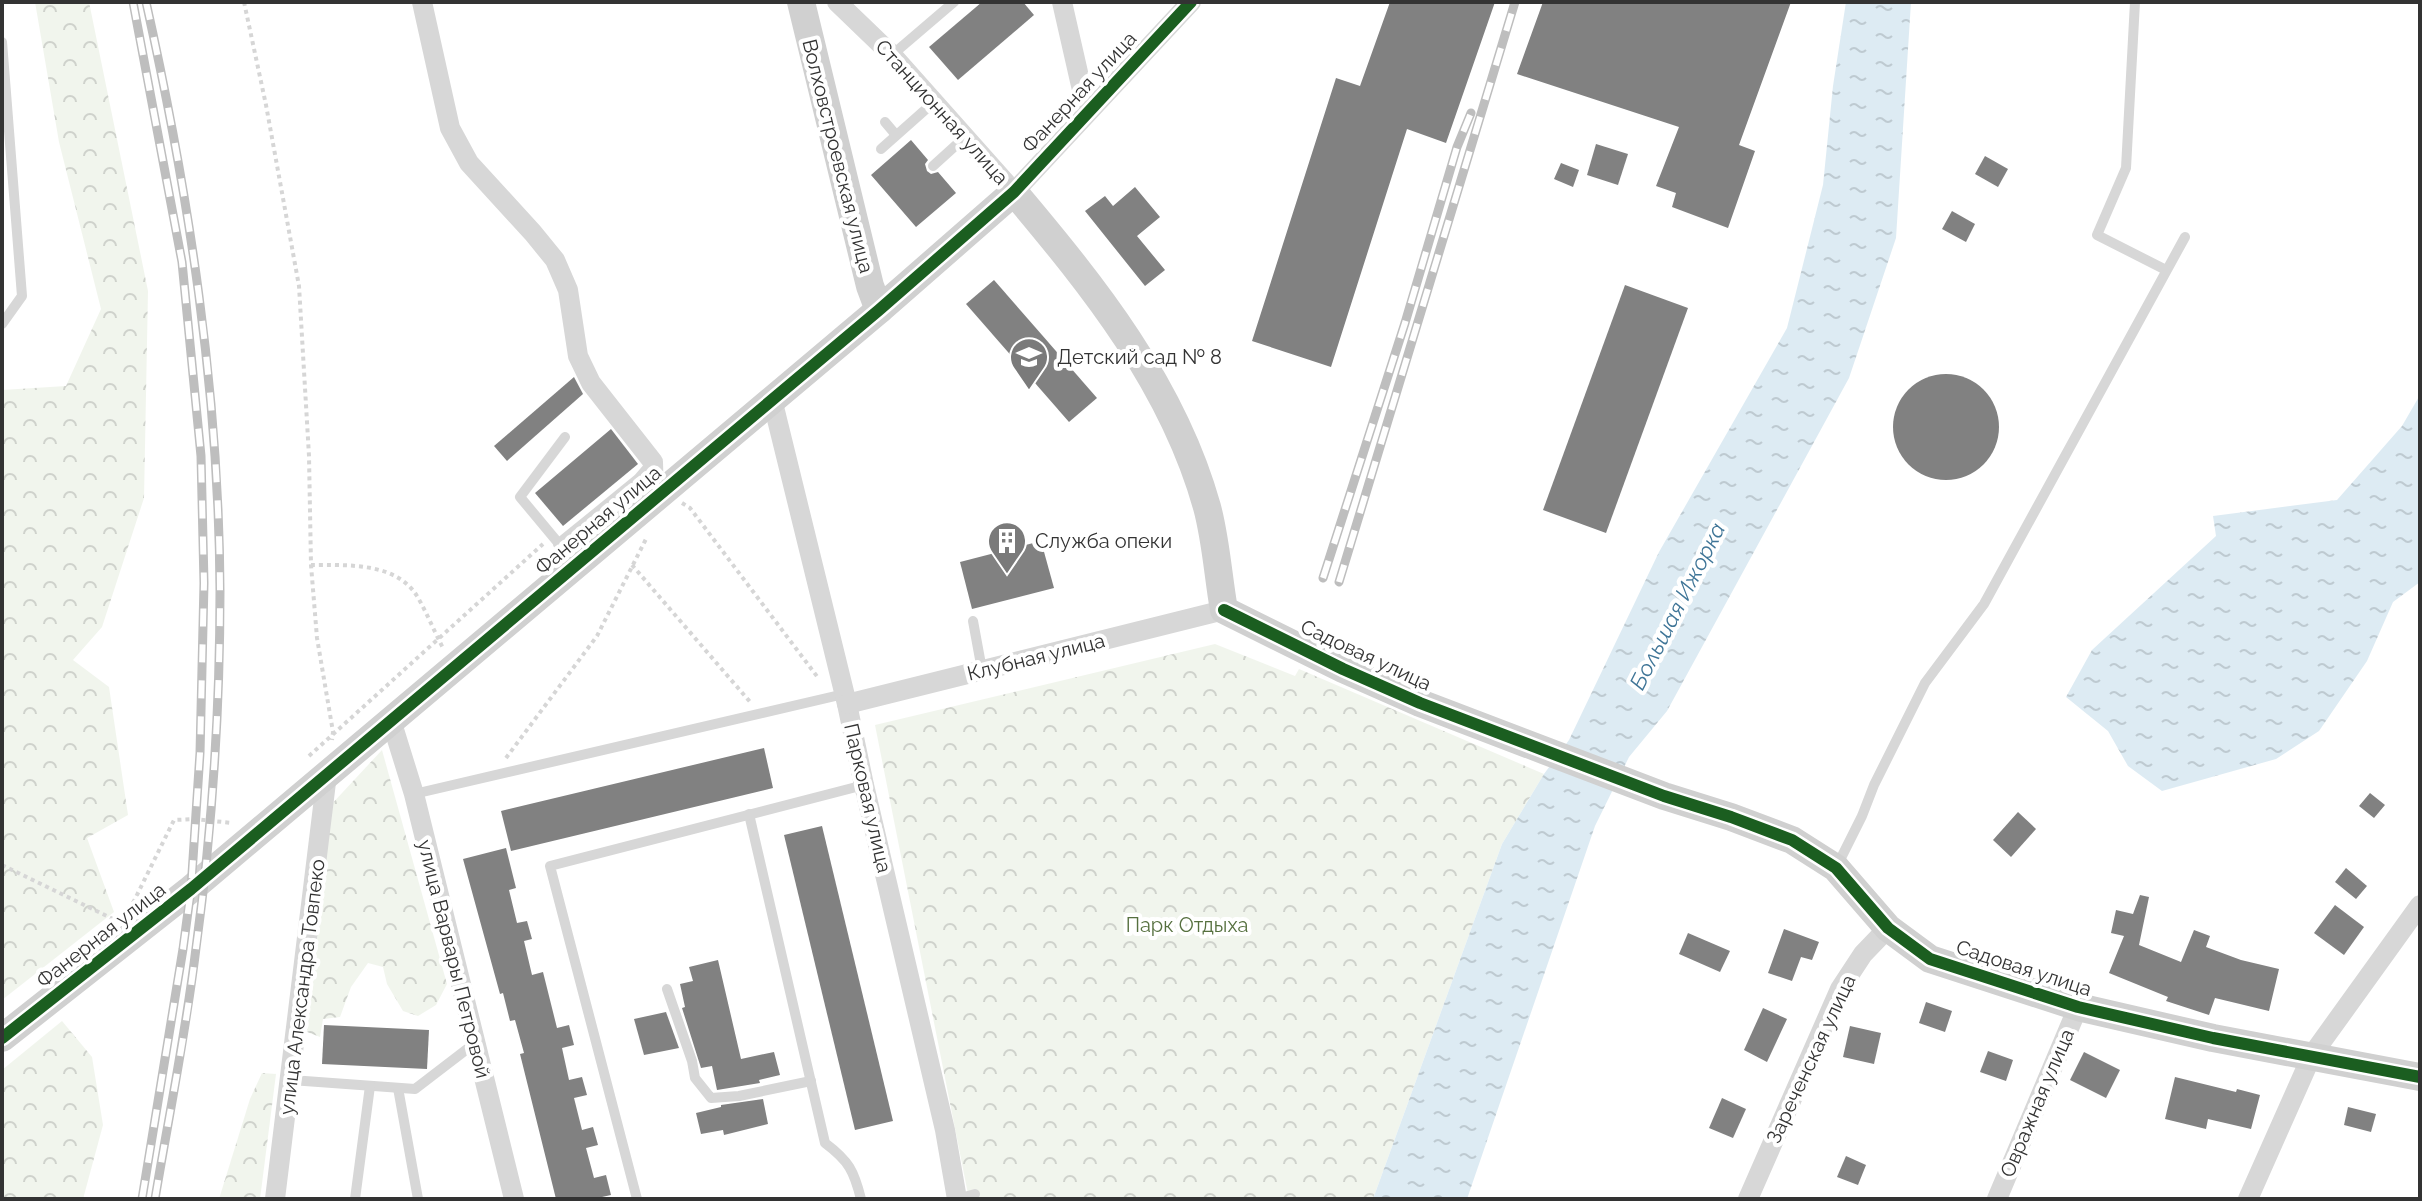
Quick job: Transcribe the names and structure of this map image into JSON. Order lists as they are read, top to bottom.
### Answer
{
  "streets": {
    "street": [
      "Фанерная улица",
      "Станционная улица",
      "Волховстроевская улица",
      "Садовая улица",
      "Клубная улица",
      "Парковая улица",
      "улица Варвары Петровой",
      "улица Александра Товпеко",
      "Зареченская улица",
      "Овражная улица"
    ]
  },
  "crossings": [
    ["Фанерная улица", "Станционная улица"],
    ["Фанерная улица", "Волховстроевская улица"],
    ["Фанерная улица", "Парковая улица"],
    ["Фанерная улица", "улица Варвары Петровой"],
    ["Фанерная улица", "улица Александра Товпеко"],
    ["Станционная улица", "Садовая улица"],
    ["Станционная улица", "Клубная улица"],
    ["Садовая улица", "Клубная улица"],
    ["Садовая улица", "Зареченская улица"],
    ["Садовая улица", "Овражная улица"],
    ["Клубная улица", "Парковая улица"]
  ],
  "water": ["Большая Ижорка"],
  "parks": ["Парк Отдыха"],
  "places": {
    "school or university": ["Детский сад № 8"],
    "building": ["Служба опеки"]
  }
}
